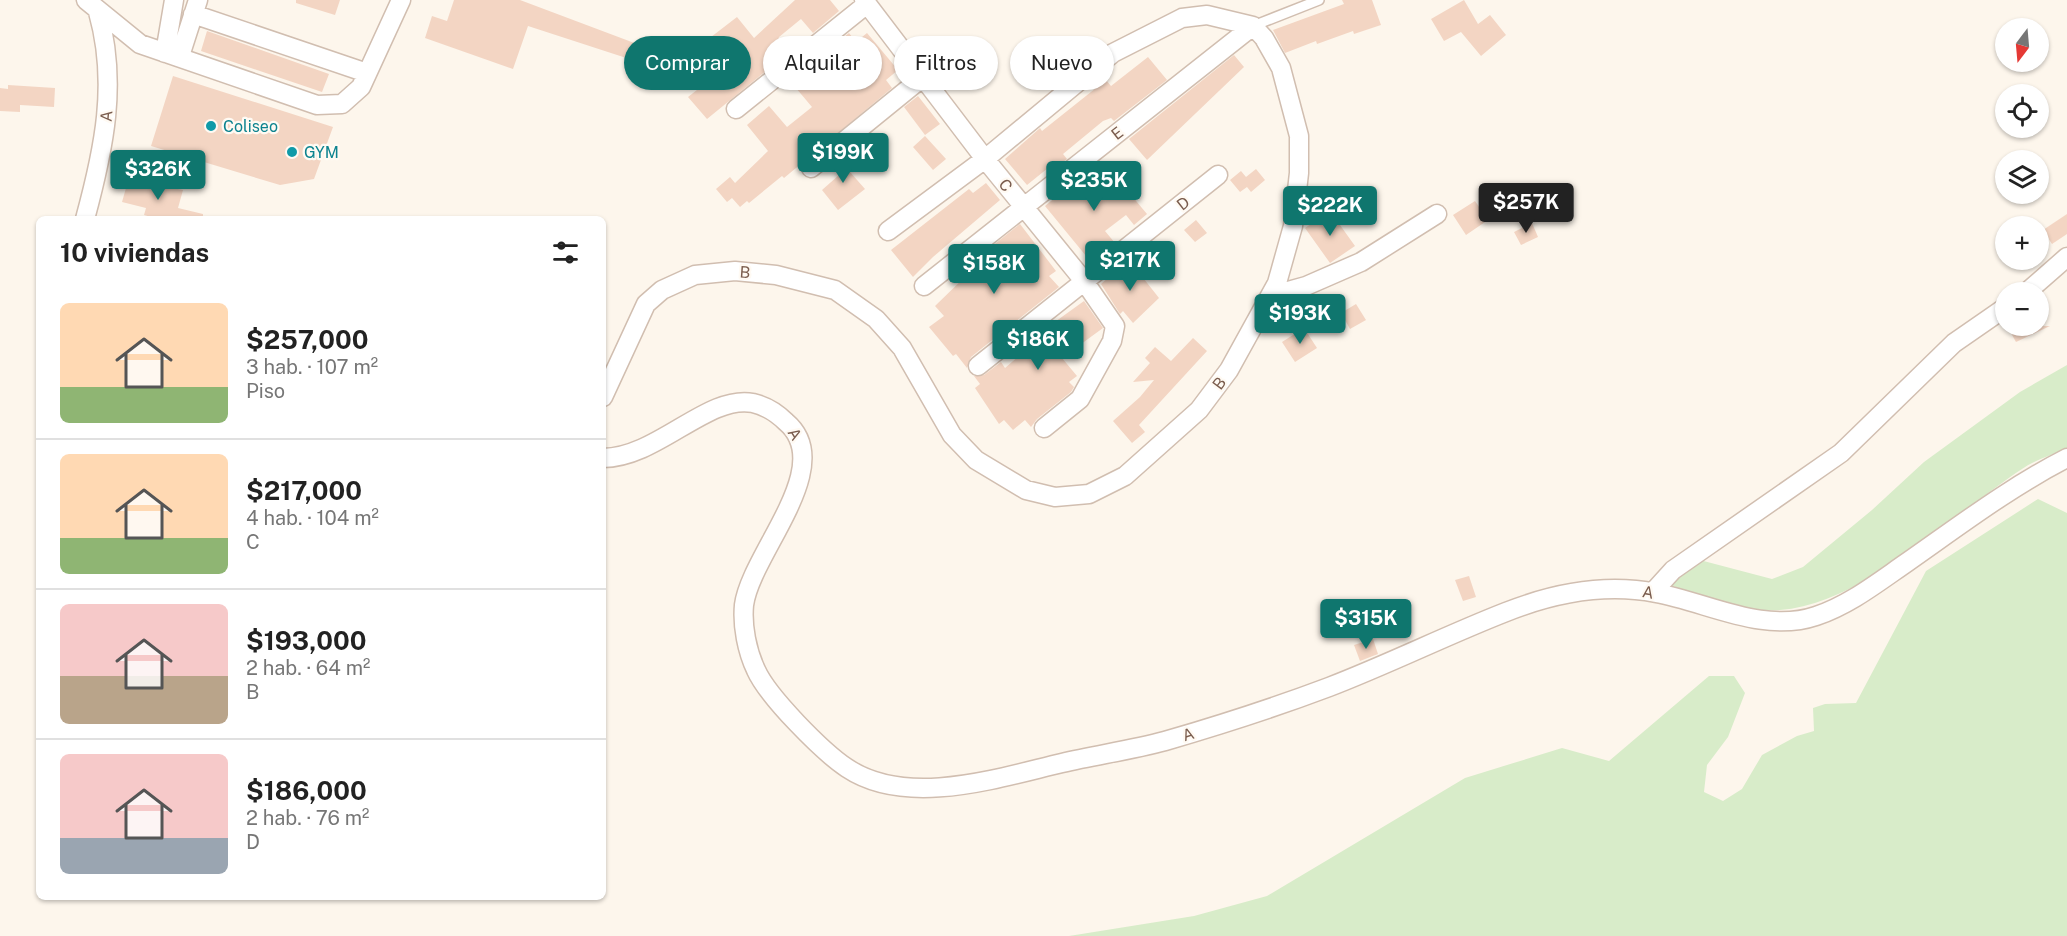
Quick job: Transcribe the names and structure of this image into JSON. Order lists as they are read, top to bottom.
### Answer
{
  "streets": {
    "street": [
      "A",
      "E",
      "C",
      "D",
      "B"
    ]
  },
  "crossings": [
    ["E", "C"],
    ["E", "B"],
    ["C", "D"]
  ],
  "places": ["Coliseo", "GYM"],
  "north": "bottom",
  "page": {
    "map_buttons": ["+", "−"],
    "chip": [
      "Comprar",
      "Alquilar",
      "Filtros",
      "Nuevo"
    ],
    "price": [
      "$199K",
      "$326K",
      "$235K",
      "$257K",
      "$222K",
      "$217K",
      "$158K",
      "$193K",
      "$186K",
      "$315K"
    ],
    "heading": "10 viviendas",
    "list": [
      {
        "name": "$257,000",
        "note": "3 hab. · 107 m² · Piso"
      },
      {
        "name": "$217,000",
        "note": "4 hab. · 104 m² · C"
      },
      {
        "name": "$193,000",
        "note": "2 hab. · 64 m² · B"
      },
      {
        "name": "$186,000",
        "note": "2 hab. · 76 m² · D"
      }
    ]
  }
}
